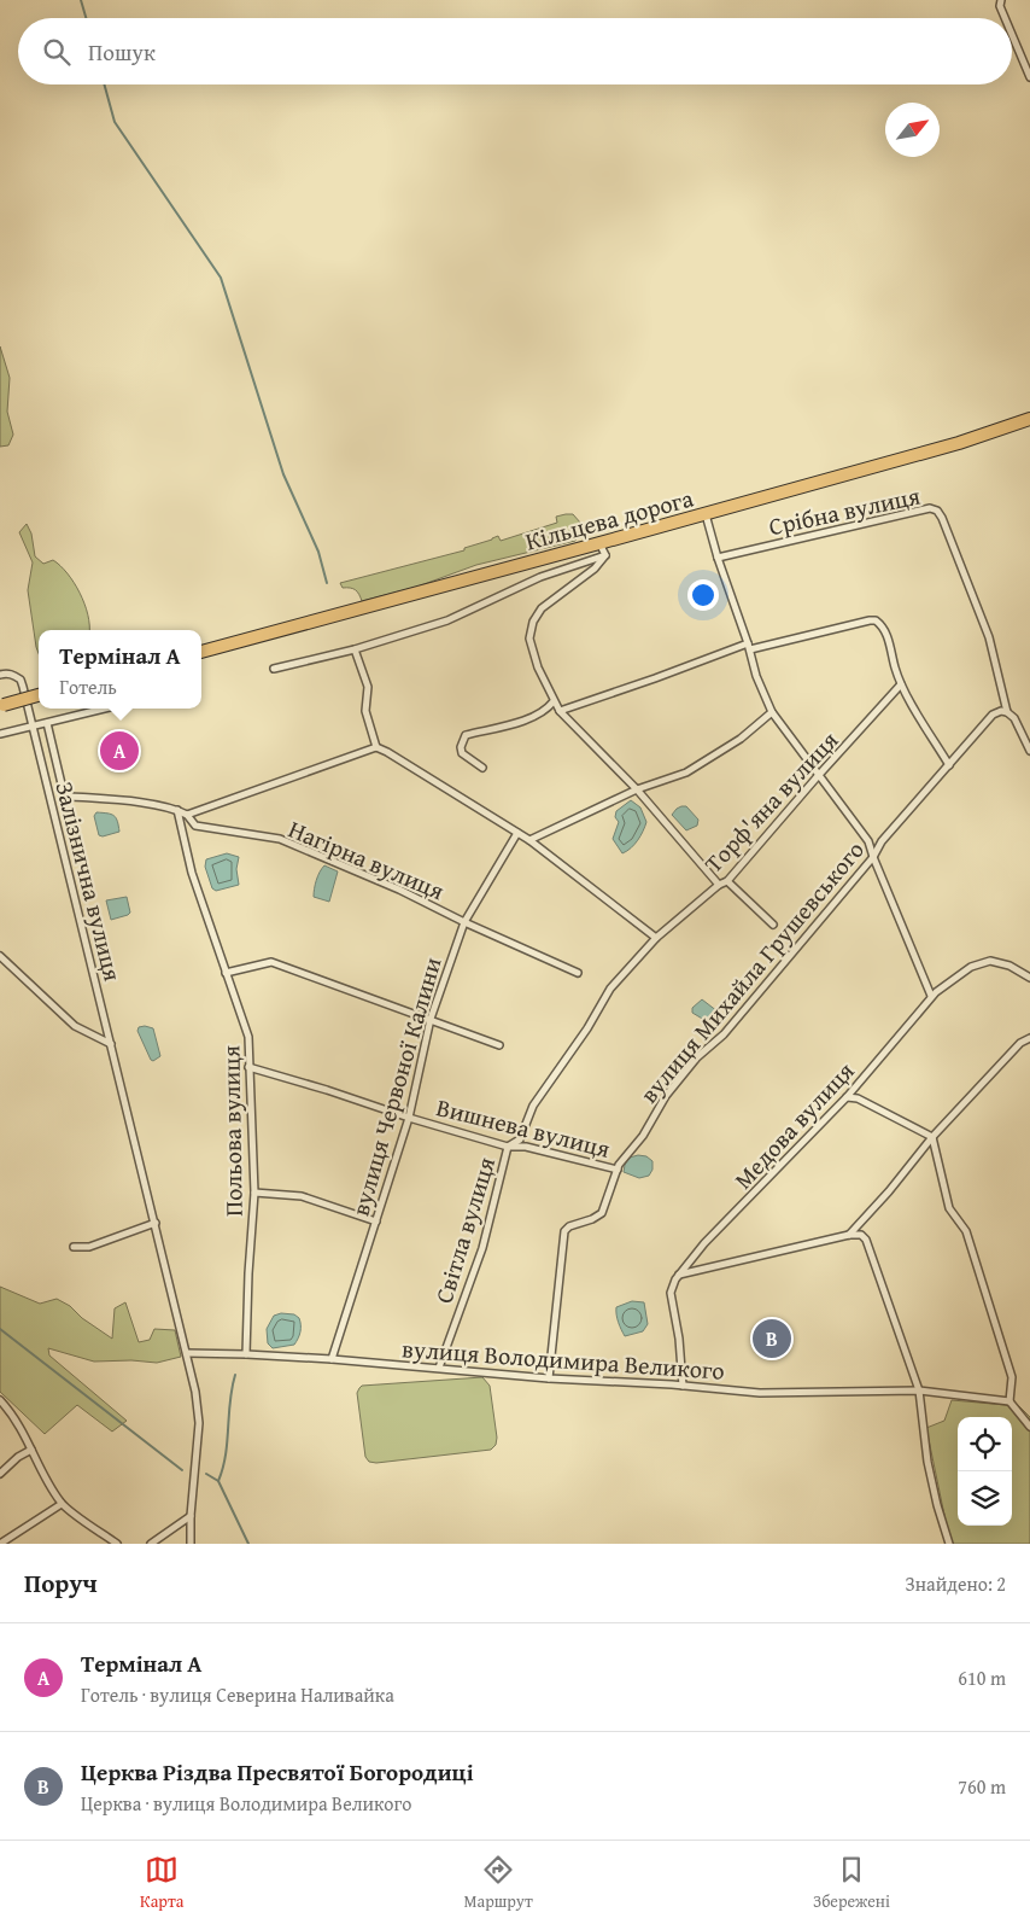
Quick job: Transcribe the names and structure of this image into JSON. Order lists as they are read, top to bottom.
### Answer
{
  "streets": {
    "highway": ["Кільцева дорога"],
    "street": [
      "Срібна вулиця",
      "Торф'яна вулиця",
      "Нагірна вулиця",
      "Залізнична вулиця",
      "вулиця Михайла Грушевського",
      "вулиця Червоної Калини",
      "Медова вулиця",
      "Вишнева вулиця",
      "Польова вулиця",
      "Світла вулиця",
      "вулиця Володимира Великого"
    ]
  },
  "crossings": [
    ["Срібна вулиця", "вулиця Михайла Грушевського"],
    ["Торф'яна вулиця", "Світла вулиця"],
    ["Нагірна вулиця", "вулиця Червоної Калини"],
    ["Нагірна вулиця", "Польова вулиця"],
    ["Залізнична вулиця", "вулиця Володимира Великого"],
    ["вулиця Михайла Грушевського", "Вишнева вулиця"],
    ["вулиця Михайла Грушевського", "вулиця Володимира Великого"],
    ["вулиця Червоної Калини", "Вишнева вулиця"],
    ["вулиця Червоної Калини", "вулиця Володимира Великого"],
    ["Медова вулиця", "вулиця Володимира Великого"],
    ["Вишнева вулиця", "Польова вулиця"],
    ["Вишнева вулиця", "Світла вулиця"],
    ["Польова вулиця", "вулиця Володимира Великого"],
    ["Світла вулиця", "вулиця Володимира Великого"]
  ],
  "north": "top right",
  "page": {
    "search": "Пошук",
    "popup": ["Термінал А", "Готель"],
    "pins": ["A", "B"],
    "heading": ["Поруч", "Знайдено: 2"],
    "list": [
      {
        "mark": "A",
        "name": "Термінал А",
        "note": "Готель · вулиця Северина Наливайка",
        "value": "610 m"
      },
      {
        "mark": "B",
        "name": "Церква Різдва Пресвятої Богородиці",
        "note": "Церква · вулиця Володимира Великого",
        "value": "760 m"
      }
    ],
    "nav": ["Карта", "Маршрут", "Збережені"]
  }
}
